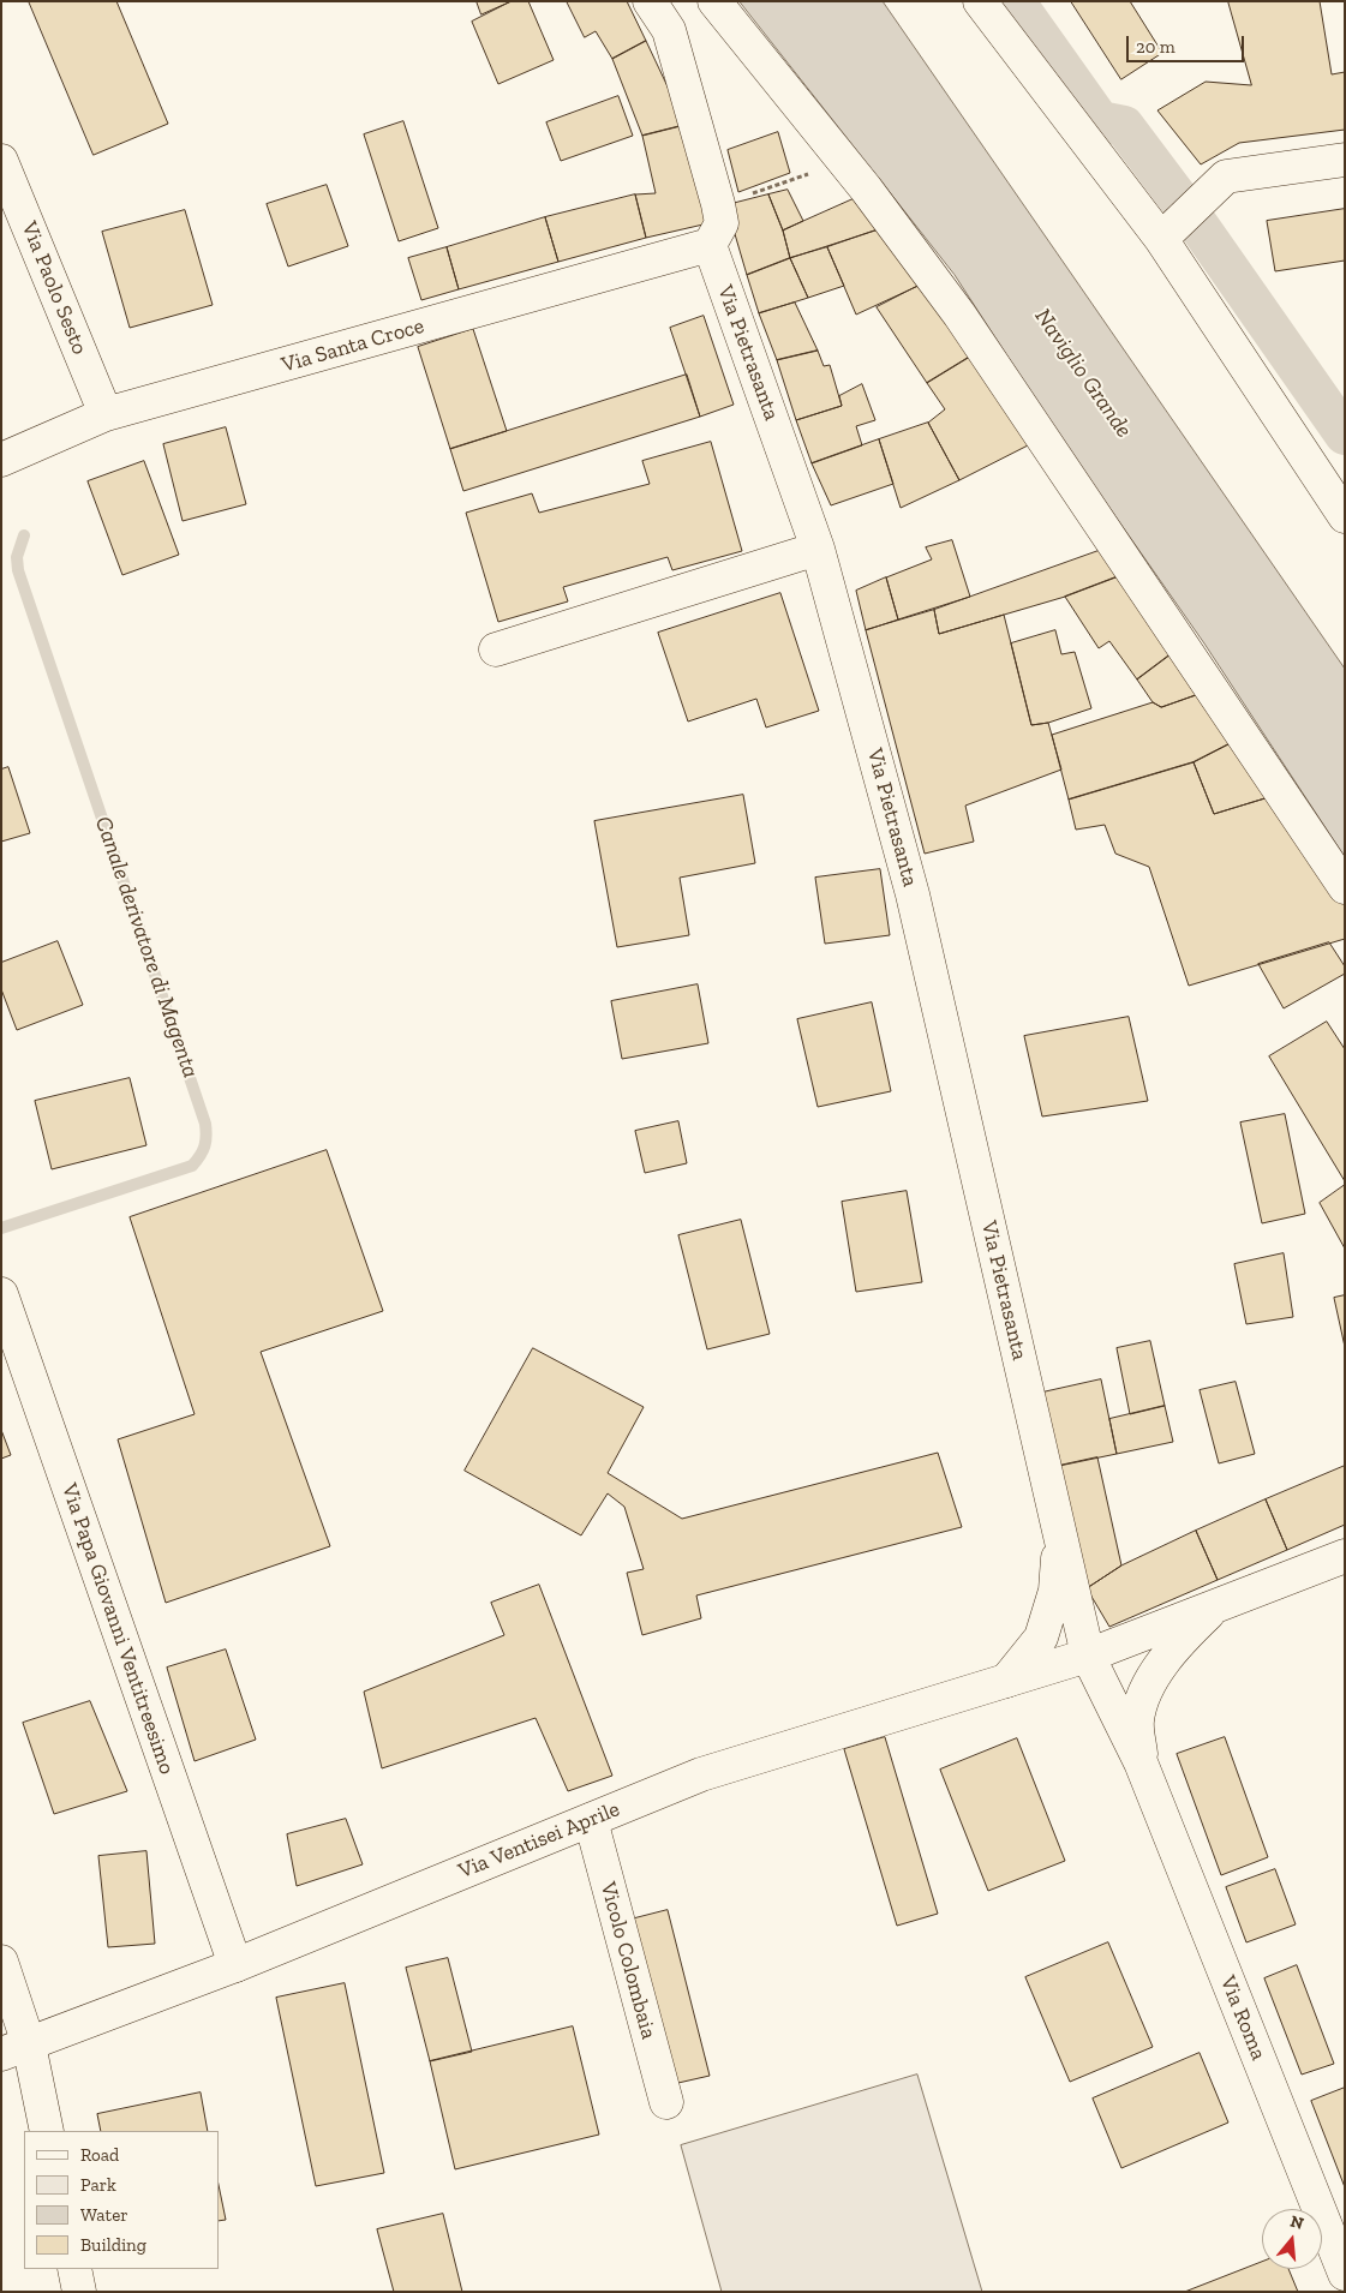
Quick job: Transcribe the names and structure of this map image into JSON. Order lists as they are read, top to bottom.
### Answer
{
  "streets": {
    "street": [
      "Via Paolo Sesto",
      "Via Santa Croce",
      "Via Pietrasanta",
      "Via Papa Giovanni Ventitreesimo",
      "Via Ventisei Aprile",
      "Vicolo Colombaia",
      "Via Roma"
    ]
  },
  "crossings": [
    ["Via Paolo Sesto", "Via Santa Croce"],
    ["Via Santa Croce", "Via Pietrasanta"],
    ["Via Pietrasanta", "Via Ventisei Aprile"],
    ["Via Pietrasanta", "Via Roma"],
    ["Via Papa Giovanni Ventitreesimo", "Via Ventisei Aprile"],
    ["Via Ventisei Aprile", "Vicolo Colombaia"],
    ["Via Ventisei Aprile", "Via Roma"]
  ],
  "water": ["Naviglio Grande", "Canale derivatore di Magenta"],
  "legend": [
    "Road",
    "Park",
    "Water",
    "Building"
  ],
  "scale_bar": "20 m",
  "north": "top"
}
